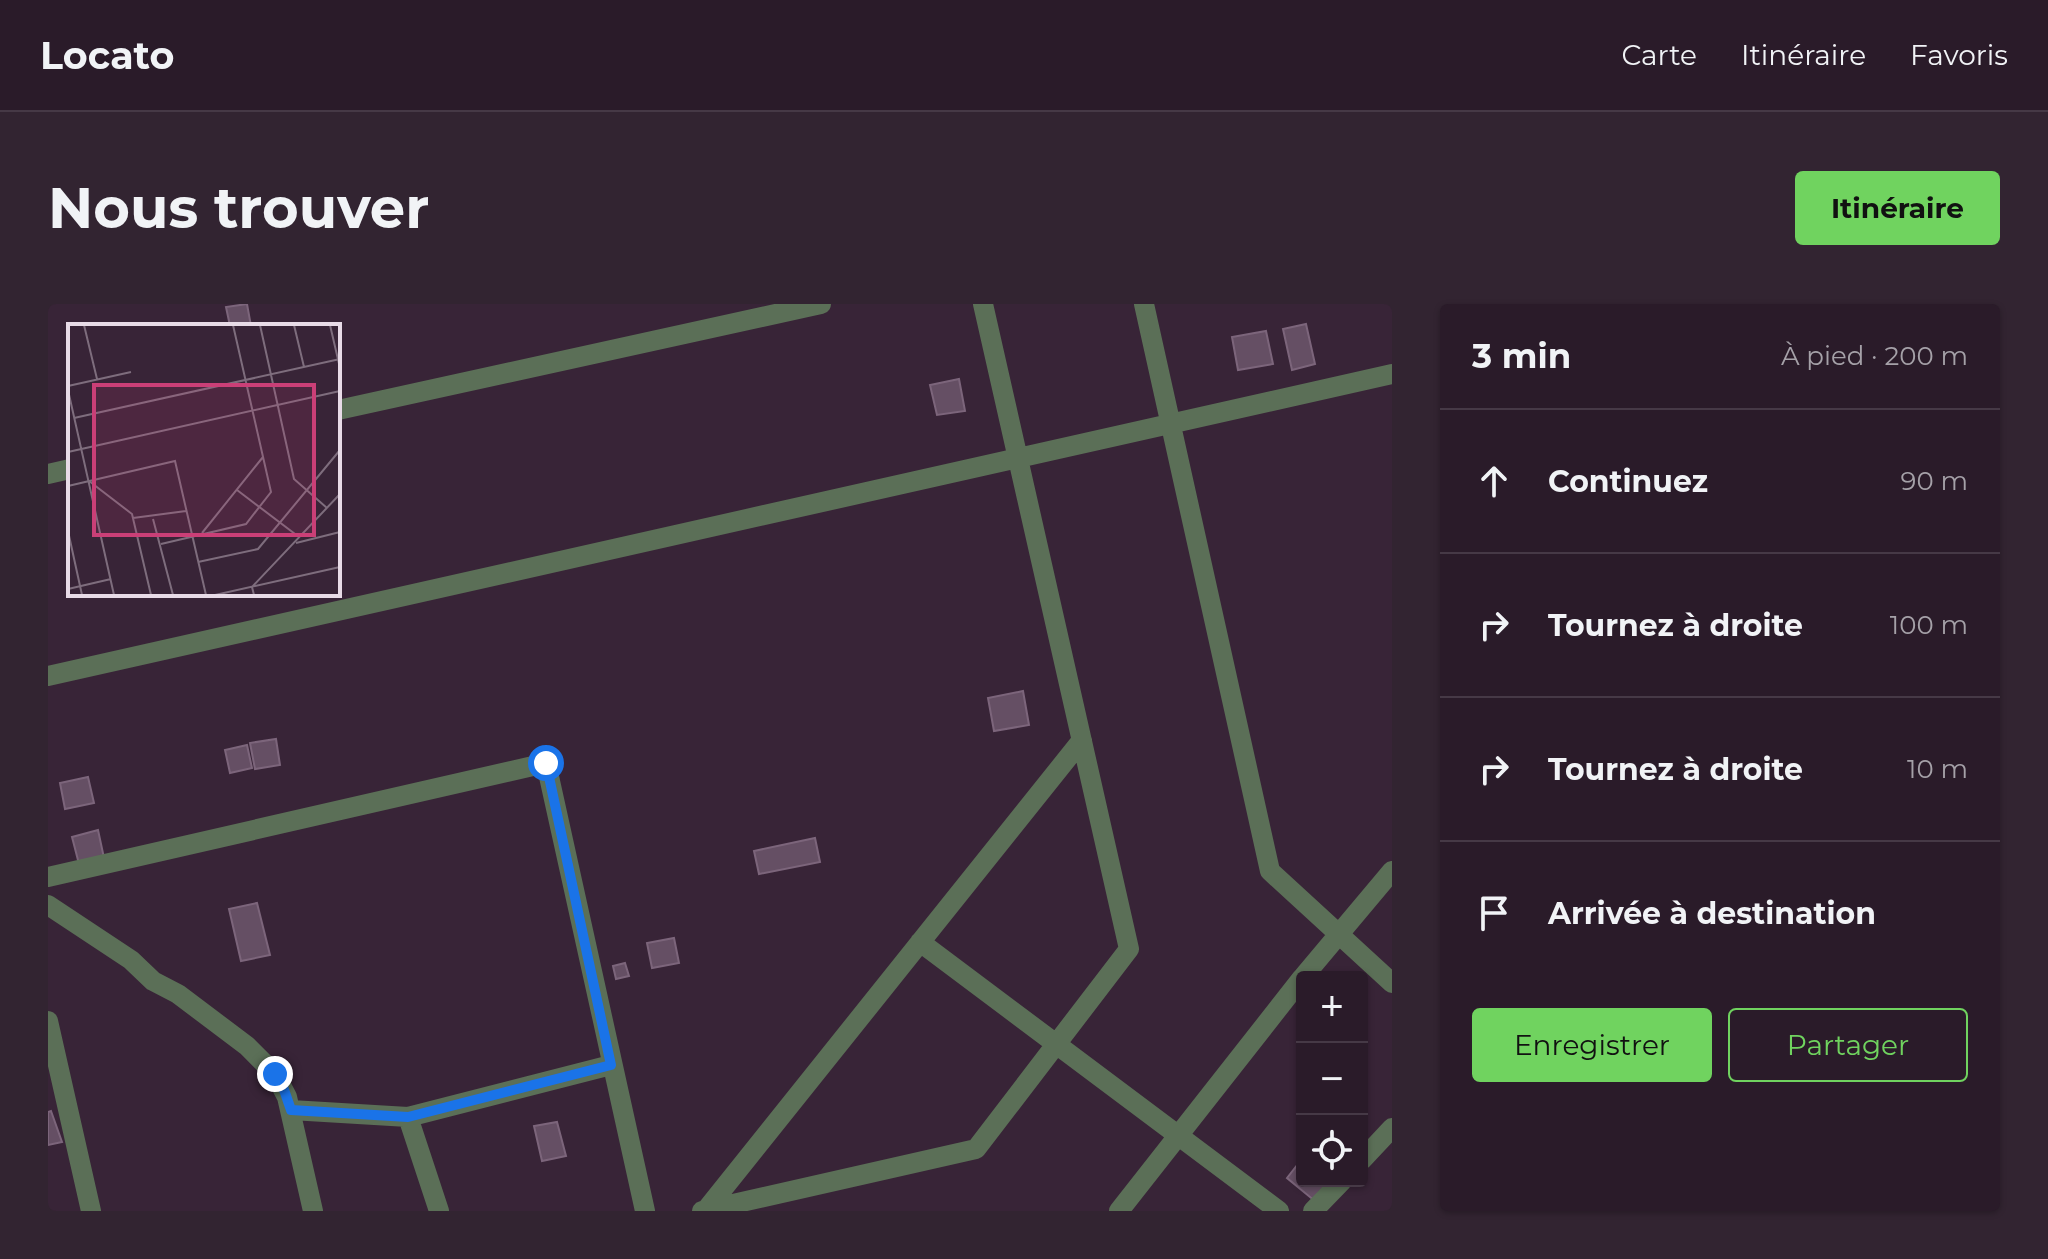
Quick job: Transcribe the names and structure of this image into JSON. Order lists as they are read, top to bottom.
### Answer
{
  "page": {
    "header": "Locato",
    "nav": ["Carte", "Itinéraire", "Favoris"],
    "buttons": [
      "Itinéraire",
      ["Enregistrer", "Partager"]
    ],
    "title": "Nous trouver",
    "heading": ["3 min", "À pied · 200 m"],
    "list": [
      ["Continuez", "90 m"],
      ["Tournez à droite", "100 m"],
      ["Tournez à droite", "10 m"],
      "Arrivée à destination"
    ],
    "map_buttons": ["+", "−"]
  }
}
